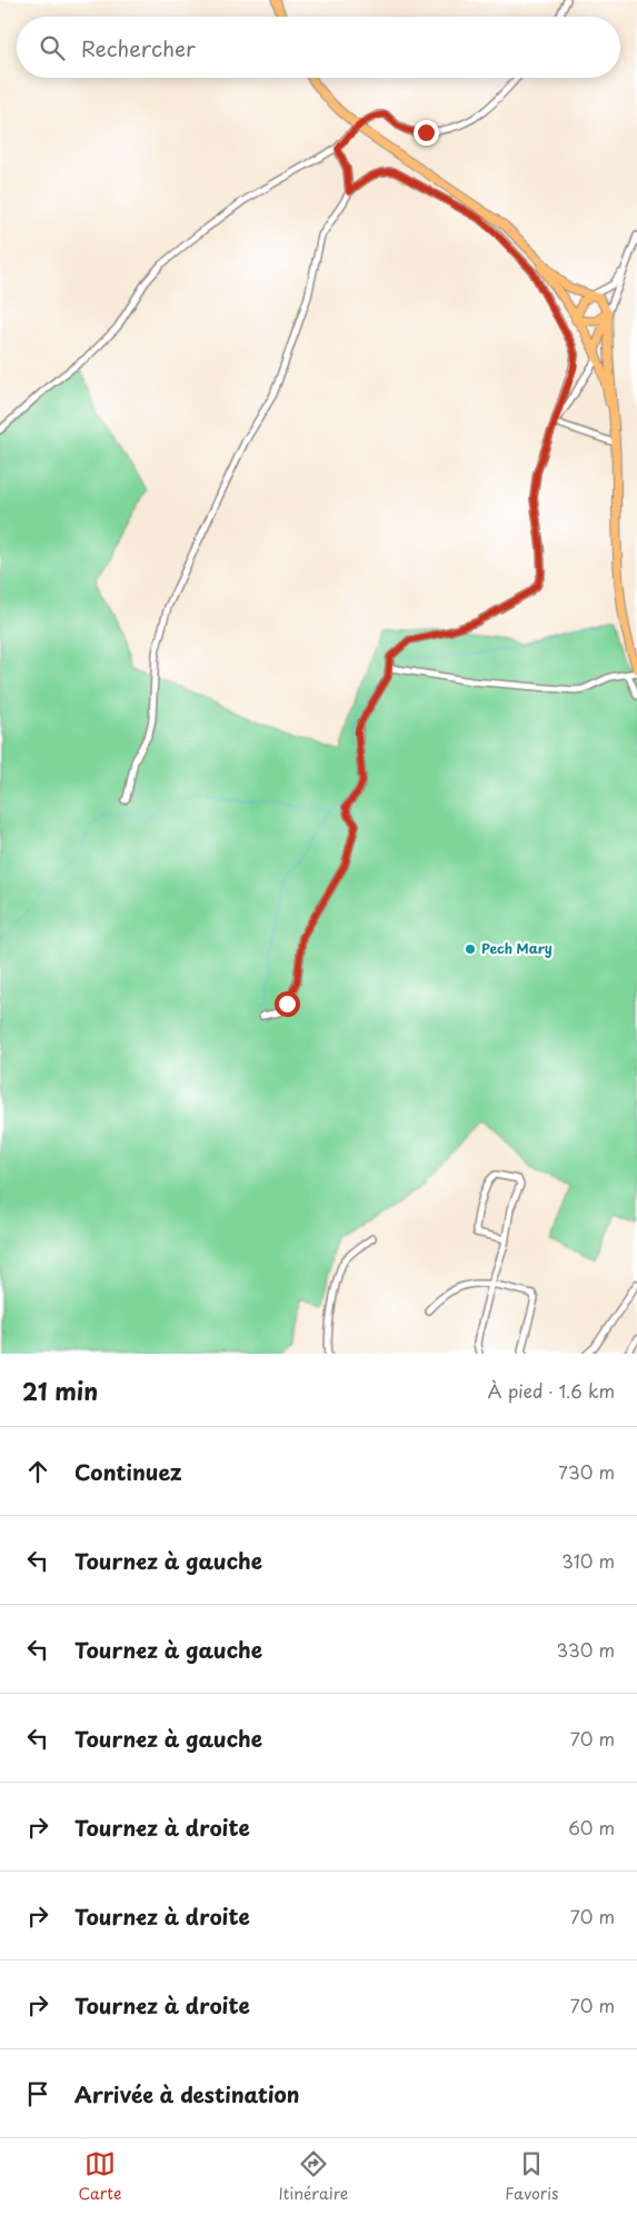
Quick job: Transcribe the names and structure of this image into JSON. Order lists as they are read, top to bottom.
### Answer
{
  "places": ["Pech Mary"],
  "page": {
    "search": "Rechercher",
    "heading": ["21 min", "À pied · 1.6 km"],
    "list": [
      ["Continuez", "730 m"],
      ["Tournez à gauche", "310 m"],
      ["Tournez à gauche", "330 m"],
      ["Tournez à gauche", "70 m"],
      ["Tournez à droite", "60 m"],
      ["Tournez à droite", "70 m"],
      ["Tournez à droite", "70 m"],
      "Arrivée à destination"
    ],
    "nav": ["Carte", "Itinéraire", "Favoris"]
  }
}
